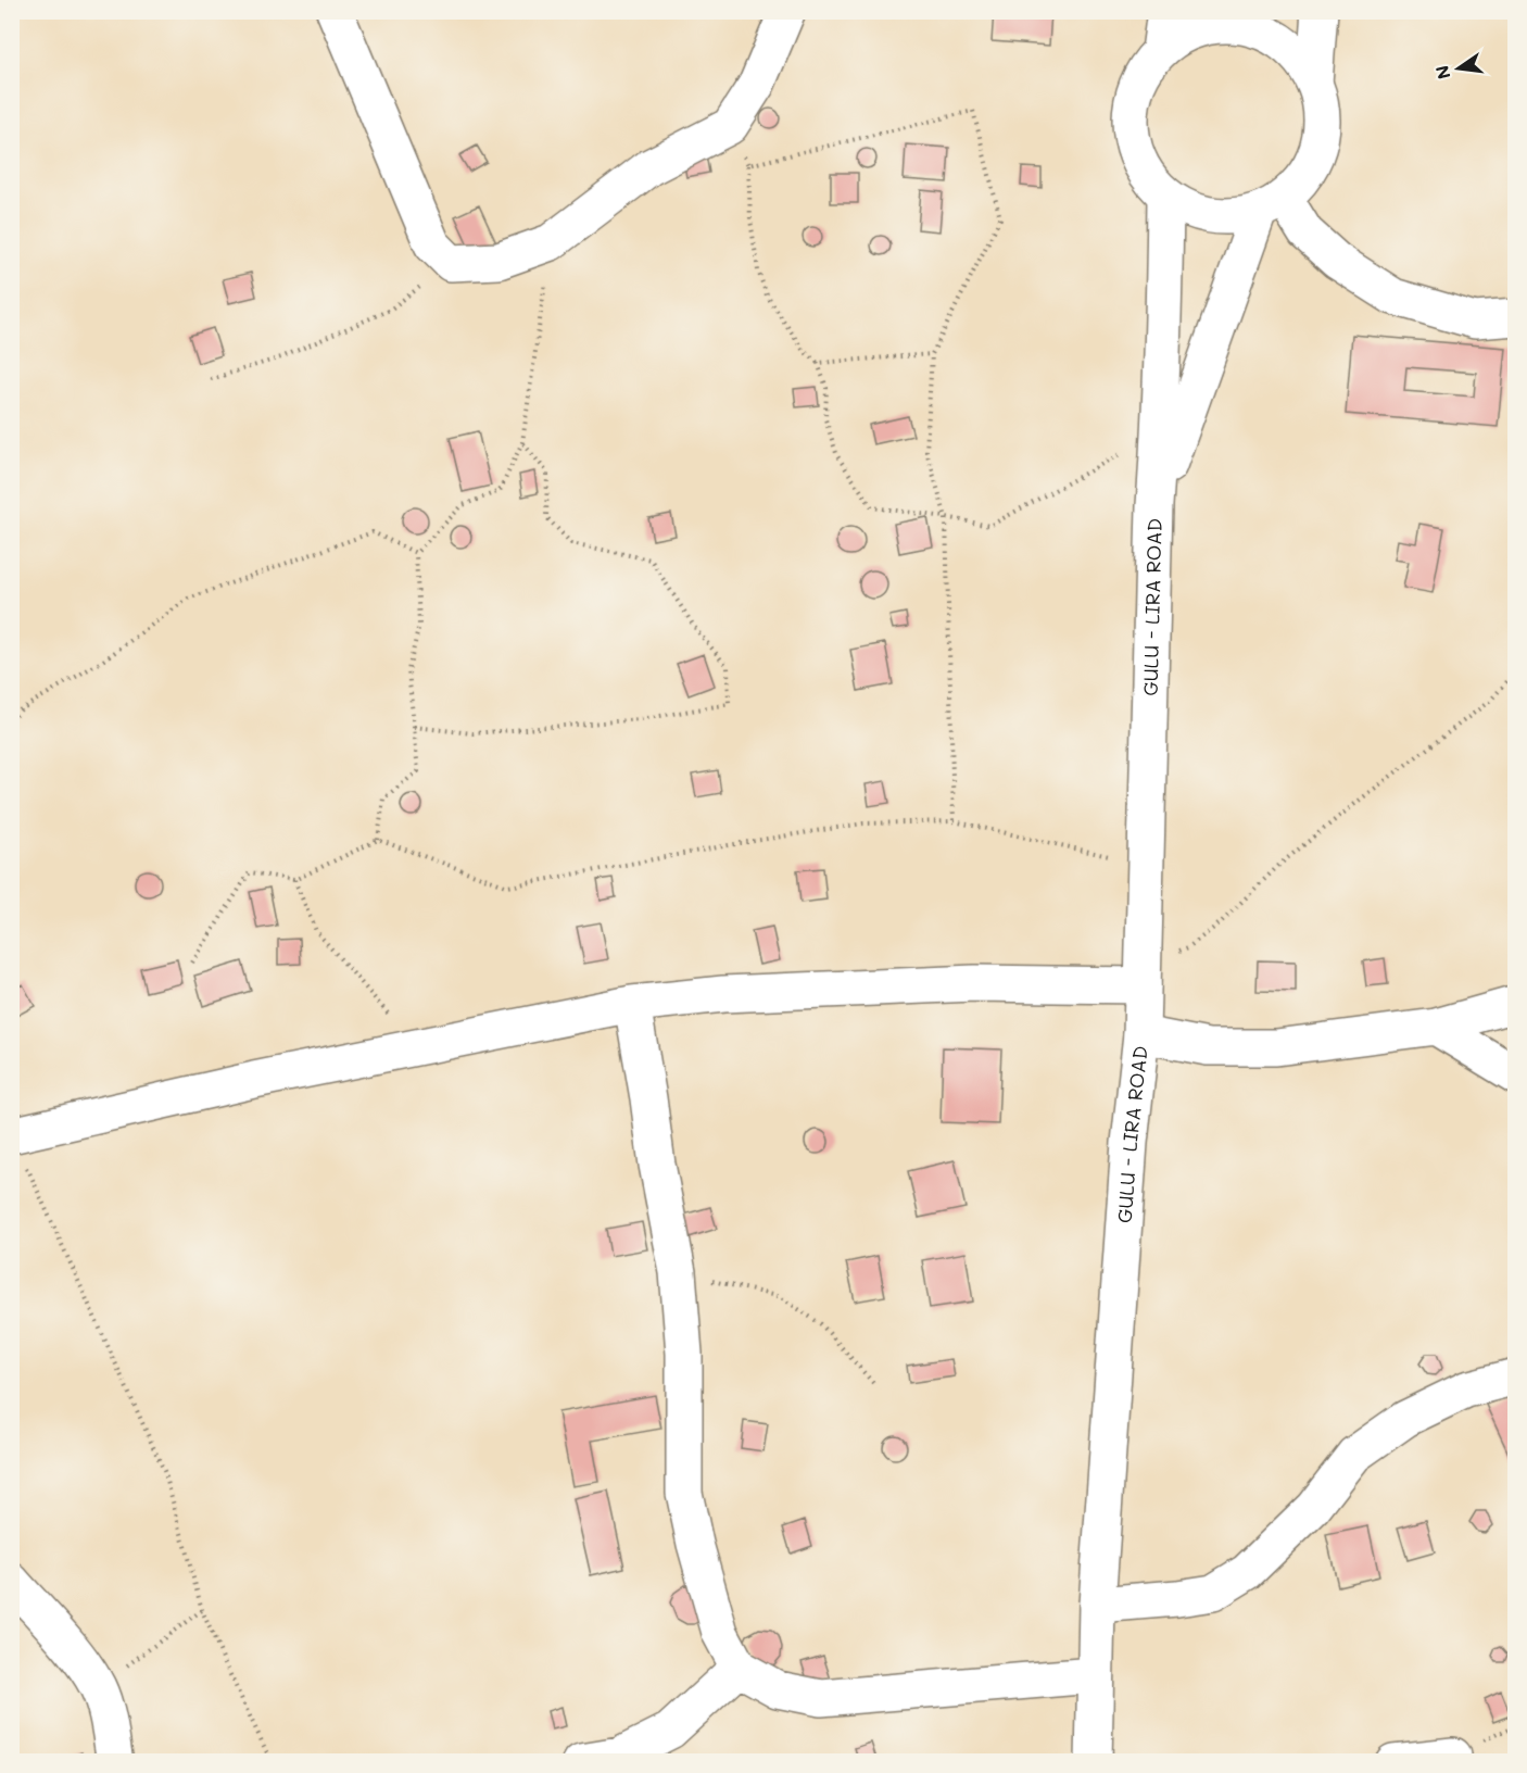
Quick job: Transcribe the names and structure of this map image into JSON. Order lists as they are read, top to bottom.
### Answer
{
  "streets": {
    "street": ["GULU - LIRA ROAD"]
  },
  "north": "left"
}
